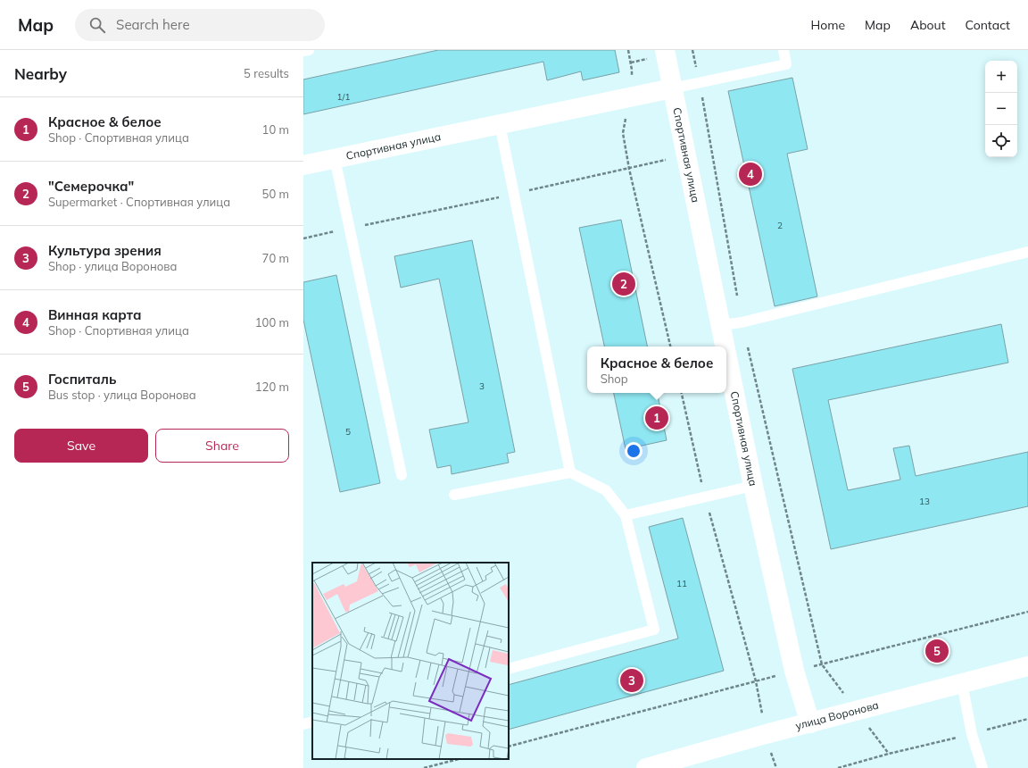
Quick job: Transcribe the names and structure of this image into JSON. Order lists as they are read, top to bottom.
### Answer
{
  "streets": {
    "street": ["Спортивная улица", "улица Воронова"]
  },
  "crossings": [
    ["Спортивная улица", "улица Воронова"]
  ],
  "house_numbers": [
    "1/1",
    "2",
    "3",
    "5",
    "13",
    "11"
  ],
  "page": {
    "header": "Map",
    "search": "Search here",
    "nav": [
      "Home",
      "Map",
      "About",
      "Contact"
    ],
    "heading": ["Nearby", "5 results"],
    "map_buttons": ["+", "−"],
    "list": [
      {
        "mark": "1",
        "name": "Красное & белое",
        "note": "Shop · Спортивная улица",
        "value": "10 m"
      },
      {
        "mark": "2",
        "name": "\"Семерочка\"",
        "note": "Supermarket · Спортивная улица",
        "value": "50 m"
      },
      {
        "mark": "3",
        "name": "Культура зрения",
        "note": "Shop · улица Воронова",
        "value": "70 m"
      },
      {
        "mark": "4",
        "name": "Винная карта",
        "note": "Shop · Спортивная улица",
        "value": "100 m"
      },
      {
        "mark": "5",
        "name": "Госпиталь",
        "note": "Bus stop · улица Воронова",
        "value": "120 m"
      }
    ],
    "pins": [
      "4",
      "2",
      "1",
      "5",
      "3"
    ],
    "popup": ["Красное & белое", "Shop"],
    "buttons": ["Save", "Share"]
  }
}
